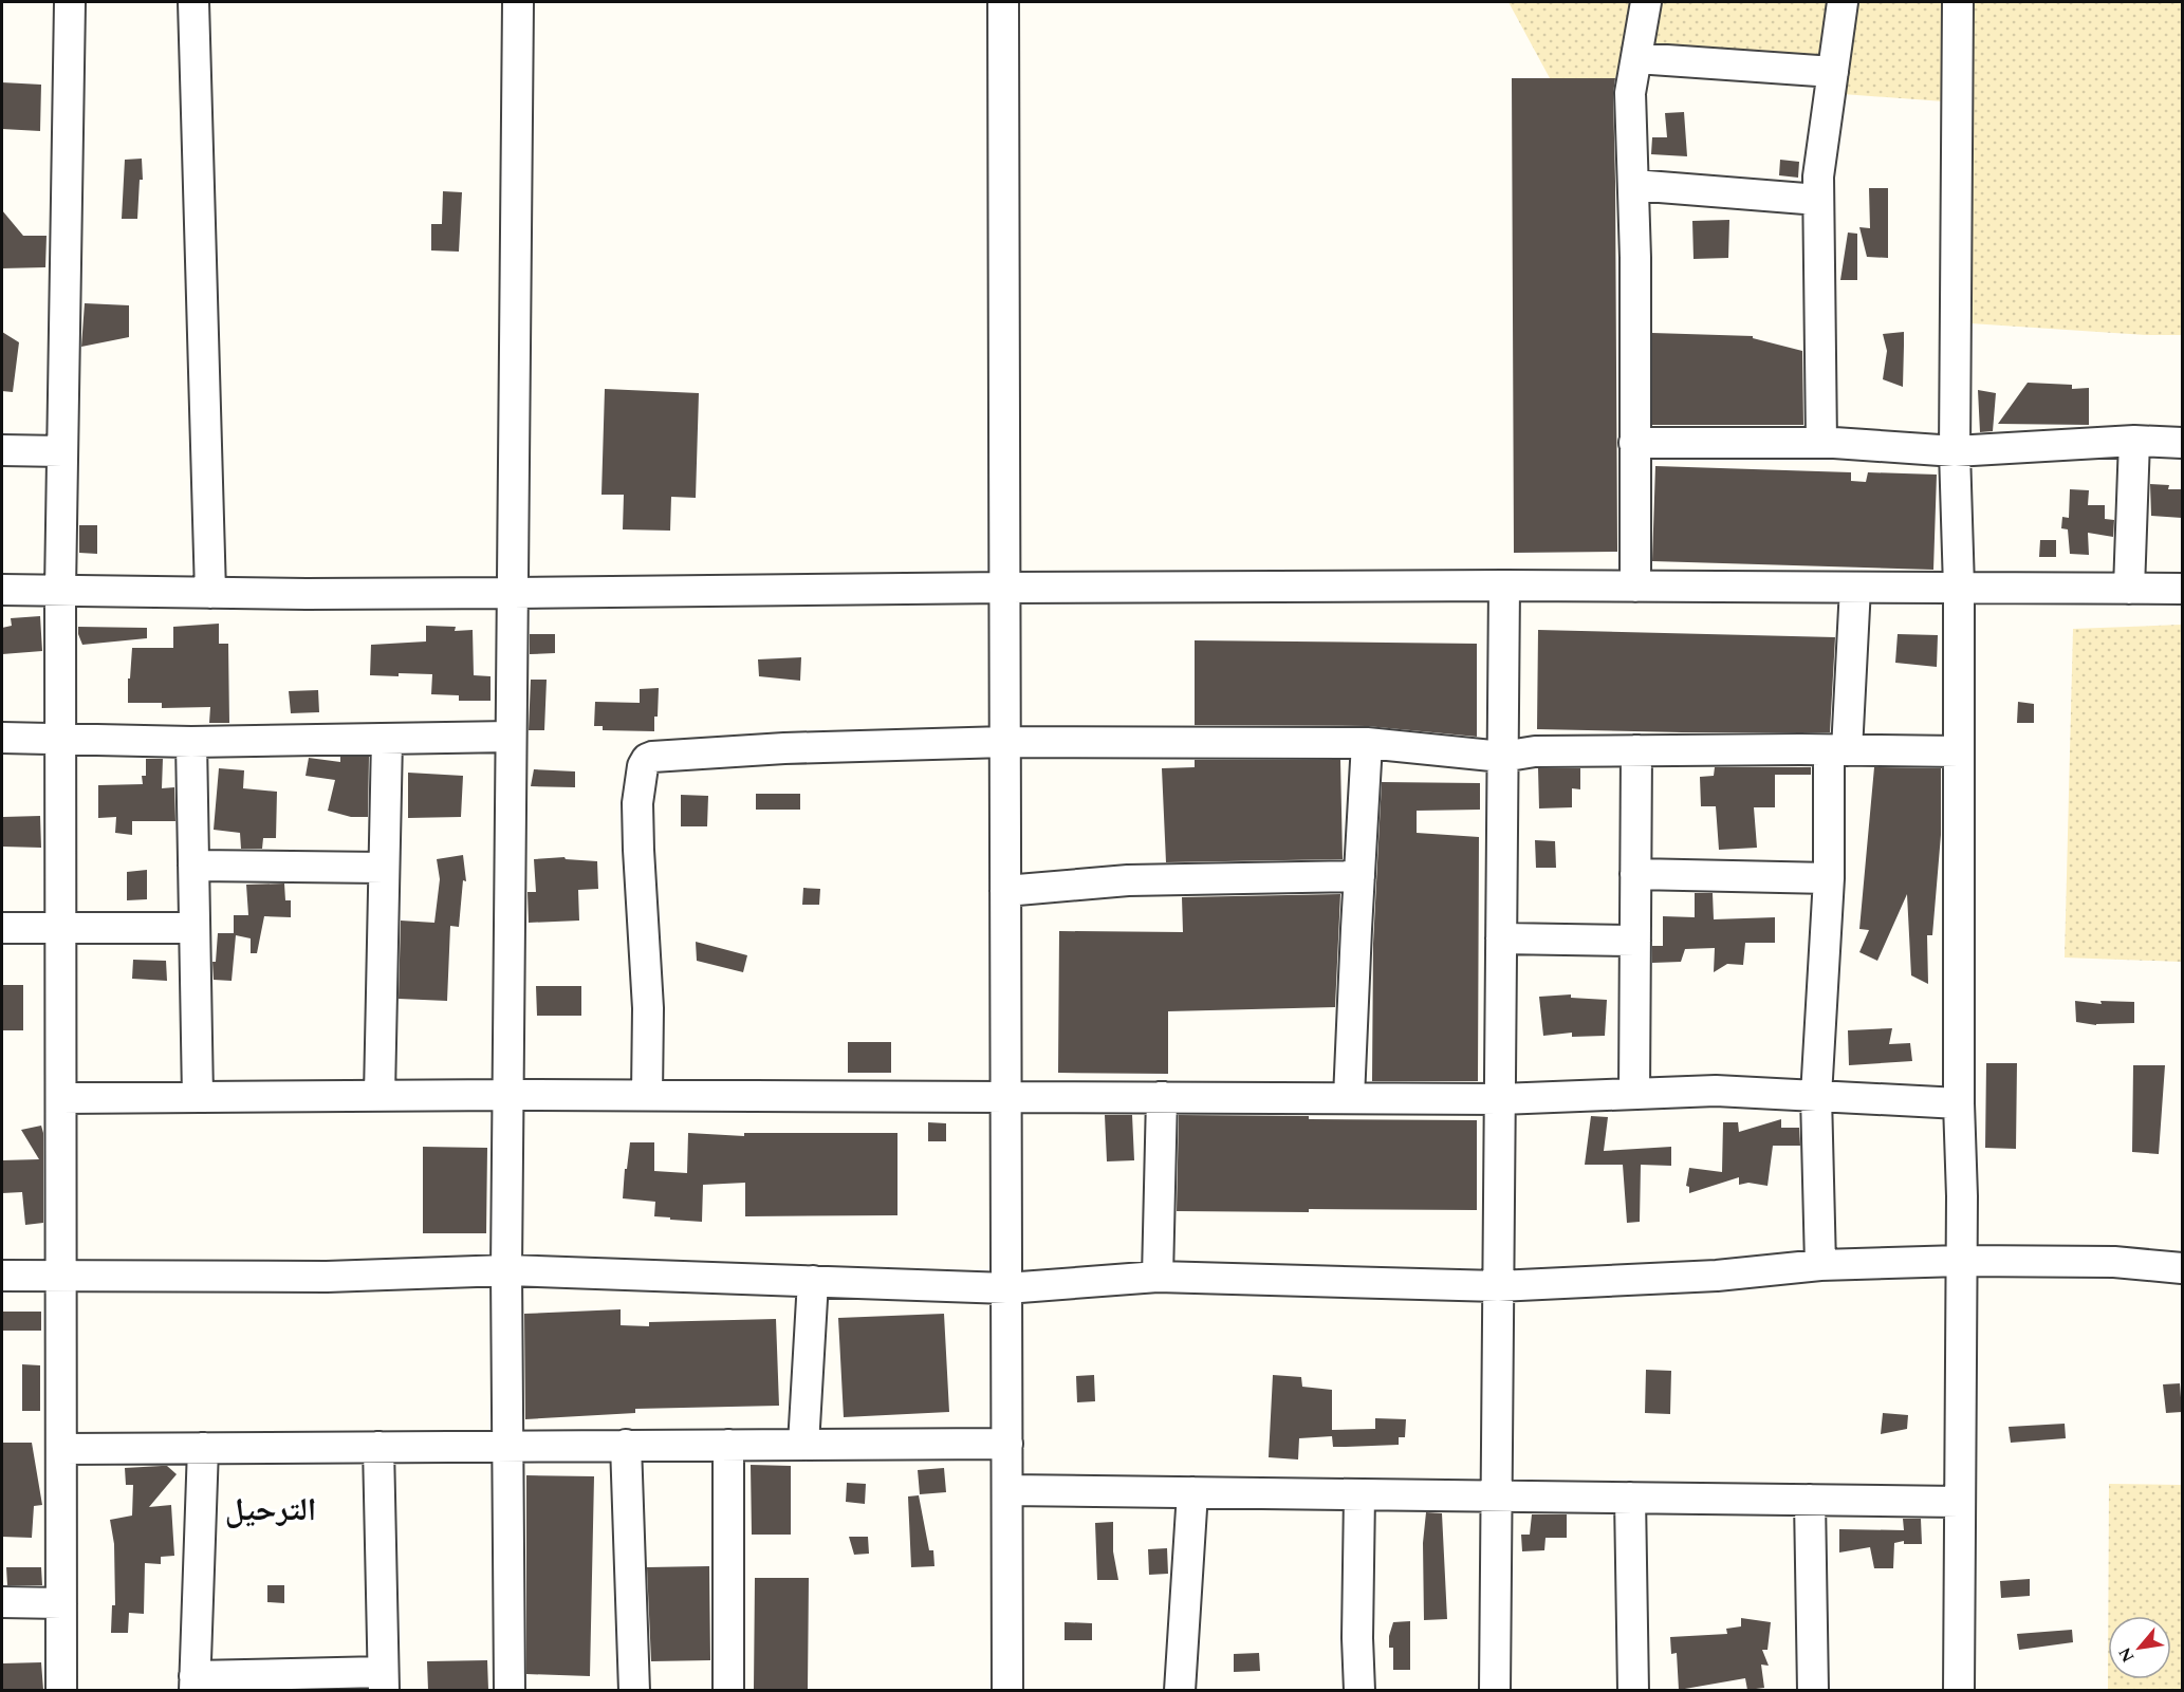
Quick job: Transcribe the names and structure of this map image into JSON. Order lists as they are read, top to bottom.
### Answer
{
  "districts": ["الترحيل"],
  "north": "bottom left"
}
